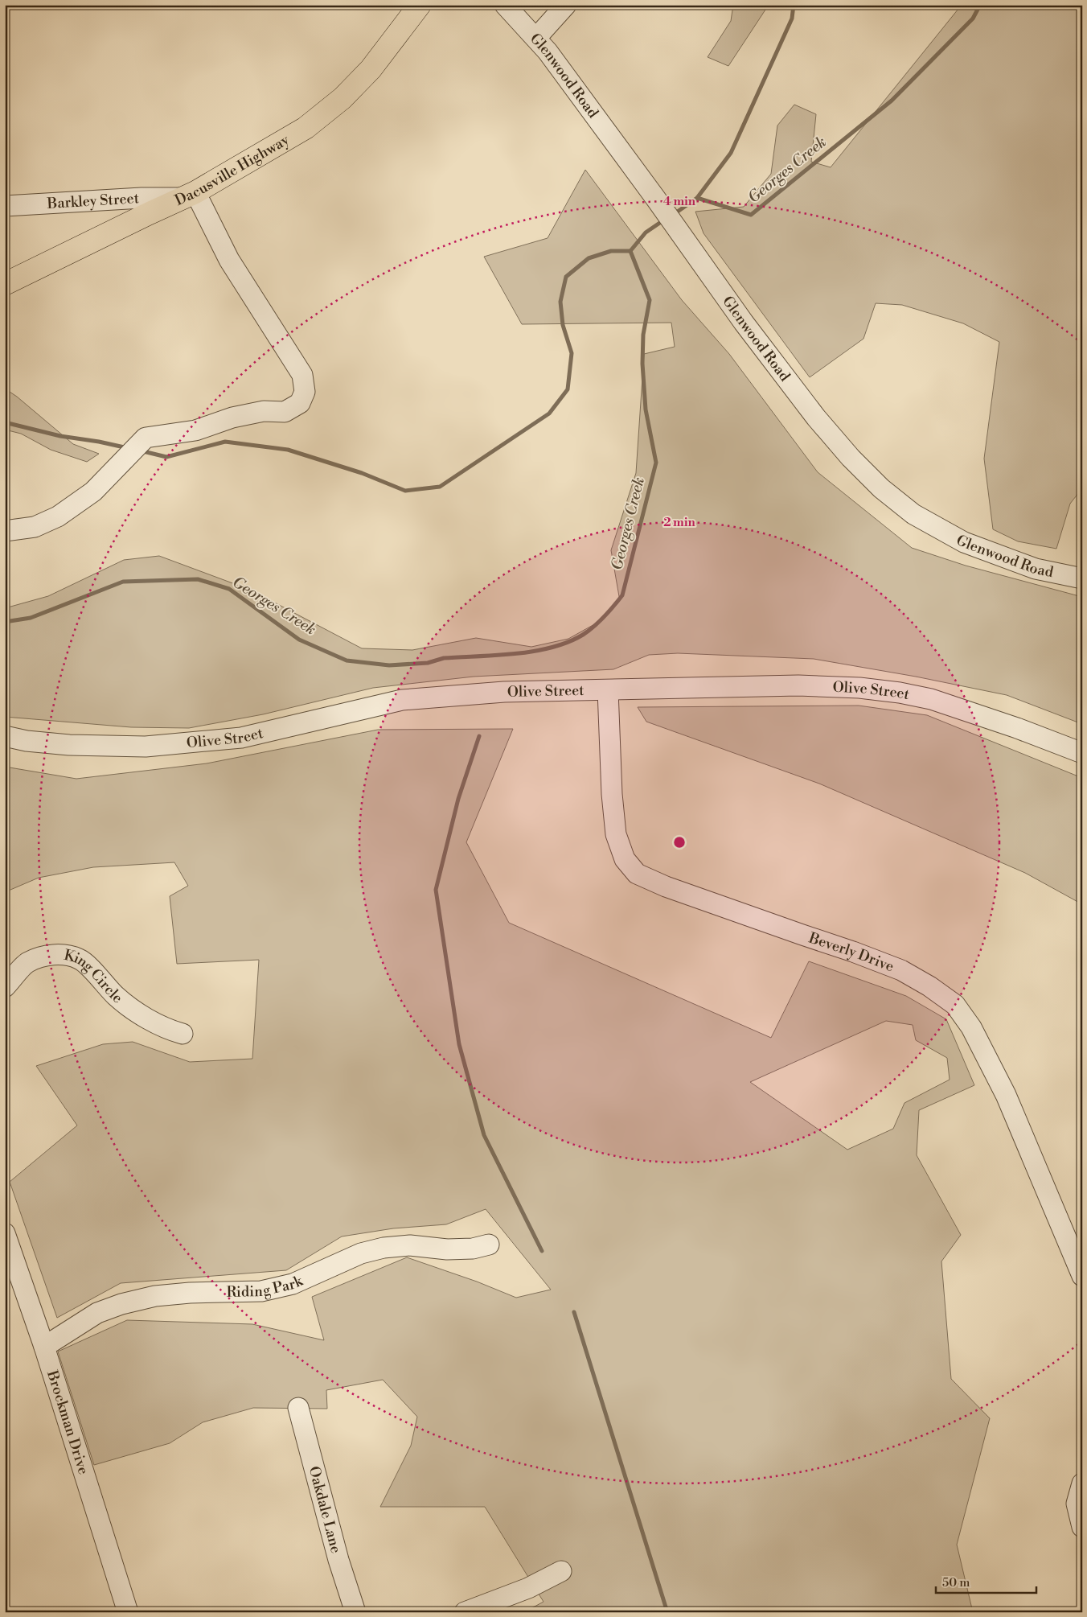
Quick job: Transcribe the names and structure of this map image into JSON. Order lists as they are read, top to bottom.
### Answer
{
  "streets": {
    "main road": ["Dacusville Highway"],
    "street": [
      "Glenwood Road",
      "Barkley Street",
      "Olive Street",
      "Beverly Drive",
      "King Circle",
      "Riding Park",
      "Brockman Drive",
      "Oakdale Lane"
    ]
  },
  "crossings": [
    ["Dacusville Highway", "Barkley Street"],
    ["Olive Street", "Beverly Drive"],
    ["Riding Park", "Brockman Drive"]
  ],
  "water": ["Georges Creek"],
  "scale_bar": "50 m",
  "rings": ["4 min", "2 min"]
}
